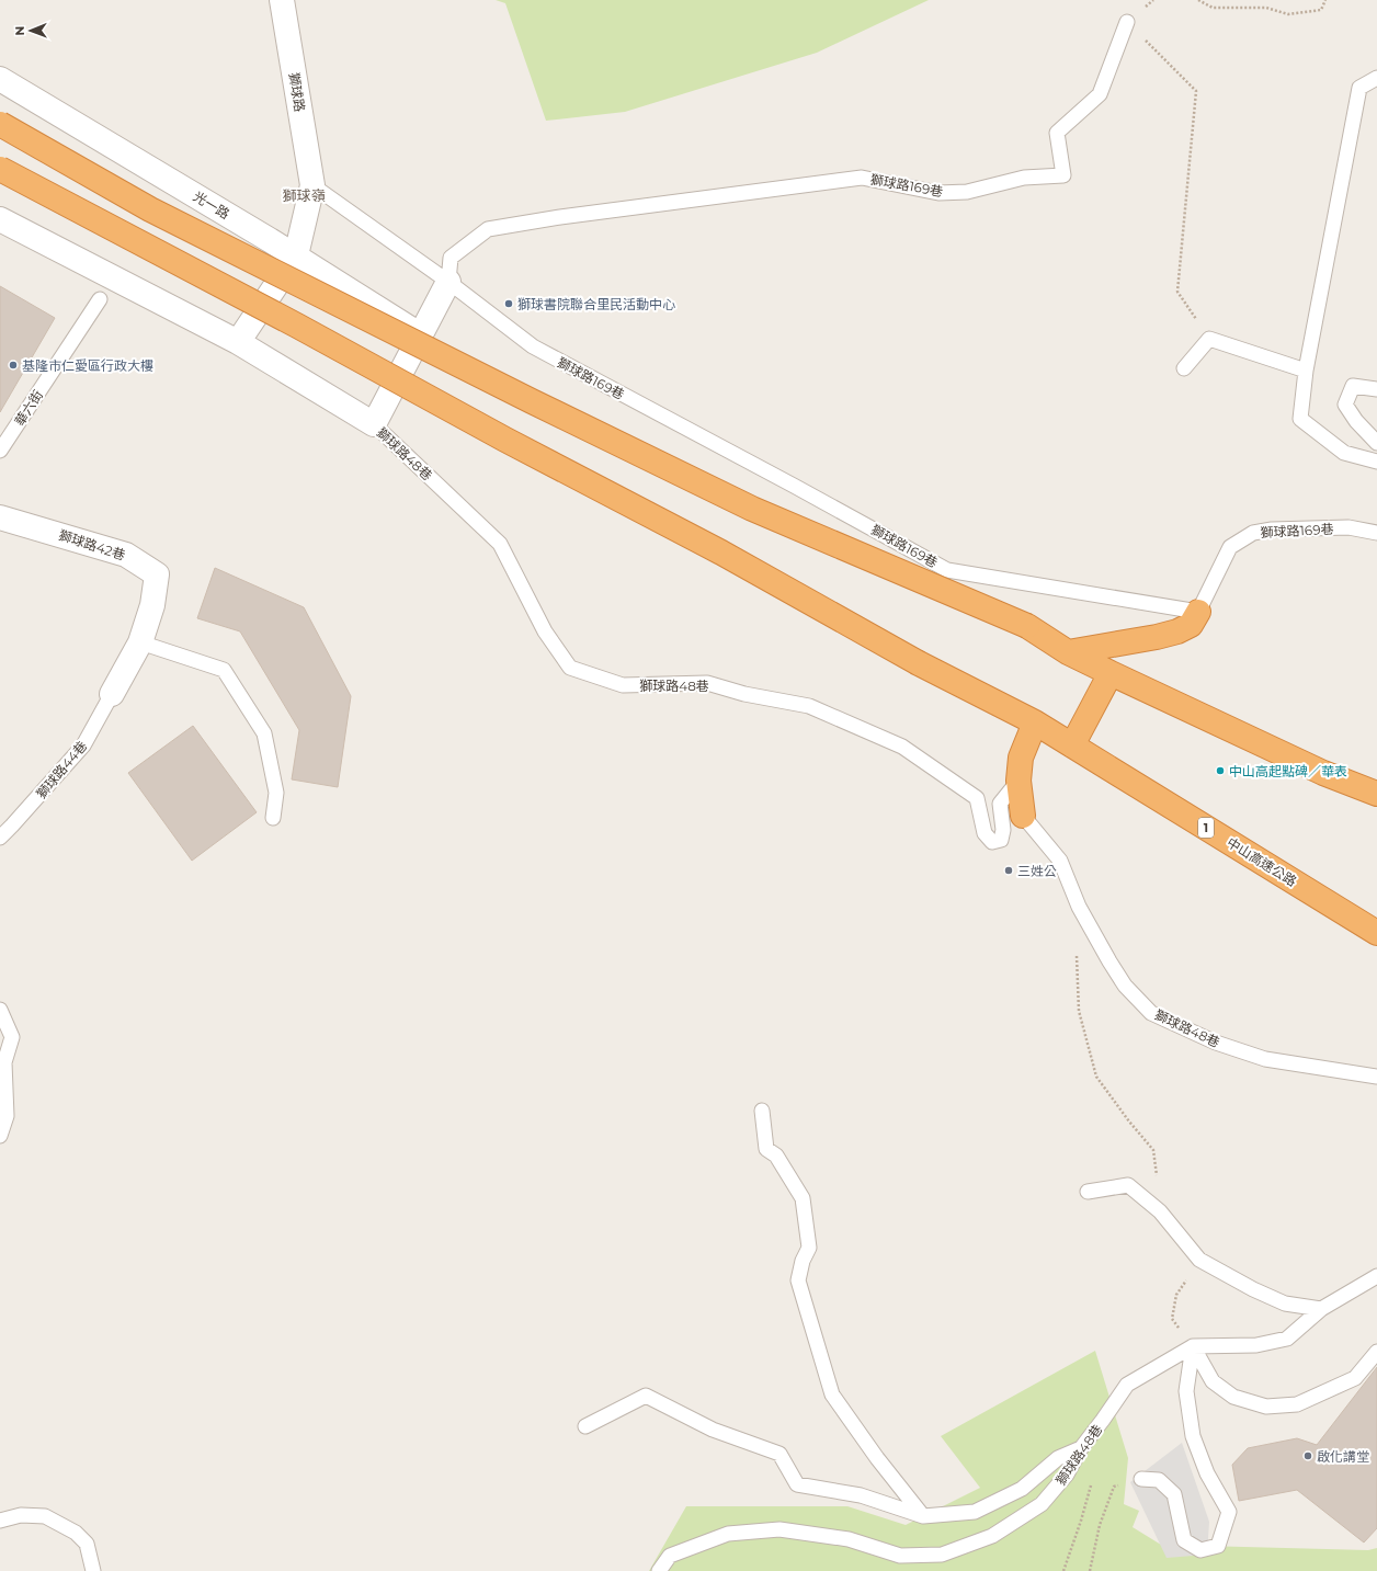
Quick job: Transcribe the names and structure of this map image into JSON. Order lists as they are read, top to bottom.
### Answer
{
  "streets": {
    "highway": ["1", "中山高速公路"],
    "street": ["獅球路", "光一路", "獅球路42巷"],
    "lane": [
      "獅球路169巷",
      "華六街",
      "獅球路48巷",
      "獅球路44巷"
    ]
  },
  "crossings": [
    ["獅球路", "獅球路169巷"],
    ["獅球路42巷", "獅球路44巷"]
  ],
  "districts": ["獅球嶺"],
  "places": [
    "獅球書院聯合里民活動中心",
    "基隆市仁愛區行政大樓",
    "中山高起點碑／華表",
    "三姓公",
    "啟化講堂"
  ],
  "north": "left"
}
